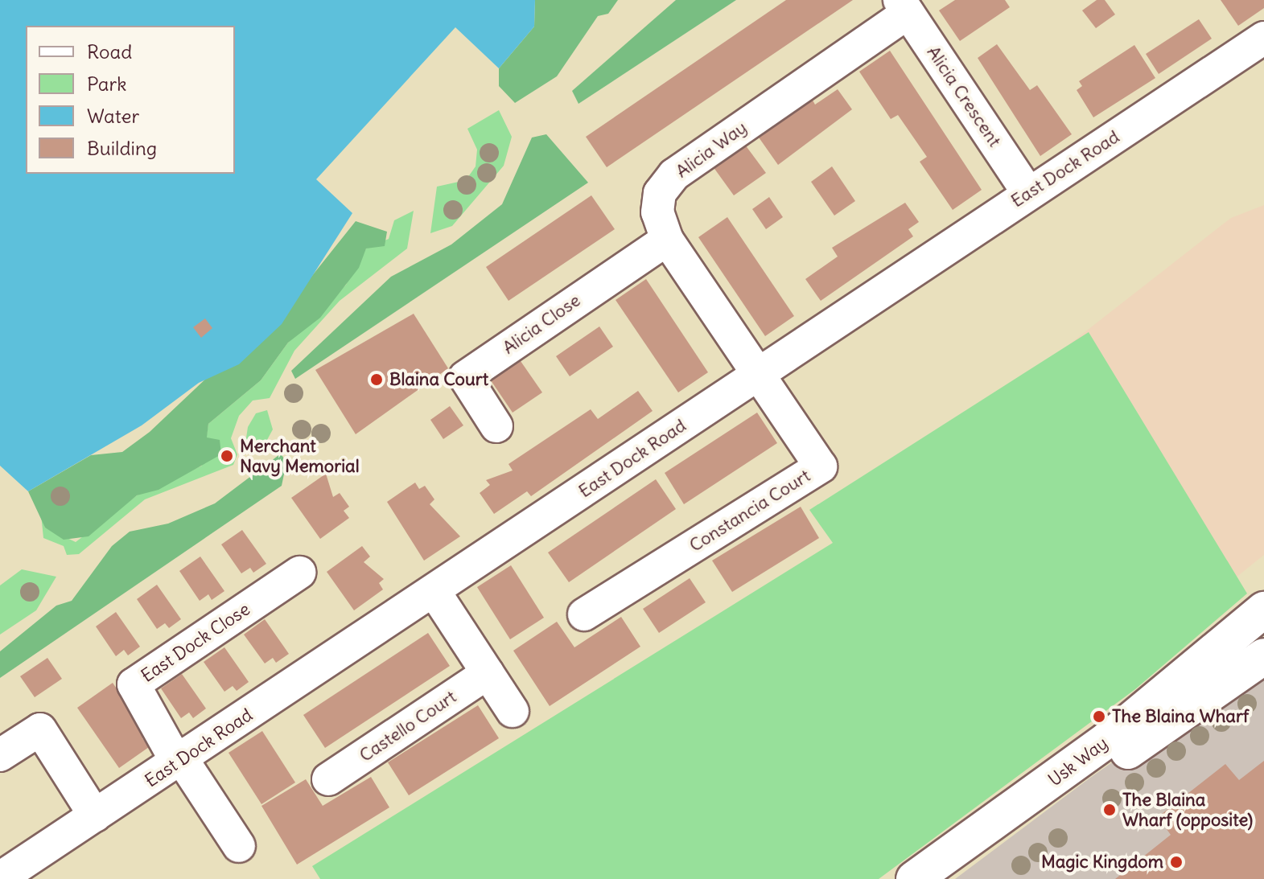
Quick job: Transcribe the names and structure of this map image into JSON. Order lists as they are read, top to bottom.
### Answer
{
  "streets": {
    "main road": ["Usk Way"],
    "street": [
      "Alicia Crescent",
      "Alicia Way",
      "East Dock Road",
      "Alicia Close",
      "Constancia Court",
      "East Dock Close",
      "Castello Court"
    ]
  },
  "crossings": [
    ["Alicia Crescent", "Alicia Way"],
    ["Alicia Crescent", "East Dock Road"],
    ["Alicia Way", "East Dock Road"],
    ["Alicia Way", "Alicia Close"],
    ["Alicia Way", "Constancia Court"],
    ["East Dock Road", "Constancia Court"],
    ["East Dock Road", "East Dock Close"]
  ],
  "places": [
    "Blaina Court",
    "Merchant Navy Memorial",
    "The Blaina Wharf",
    "The Blaina Wharf (opposite)",
    "Magic Kingdom"
  ],
  "legend": [
    "Road",
    "Park",
    "Water",
    "Building"
  ]
}
